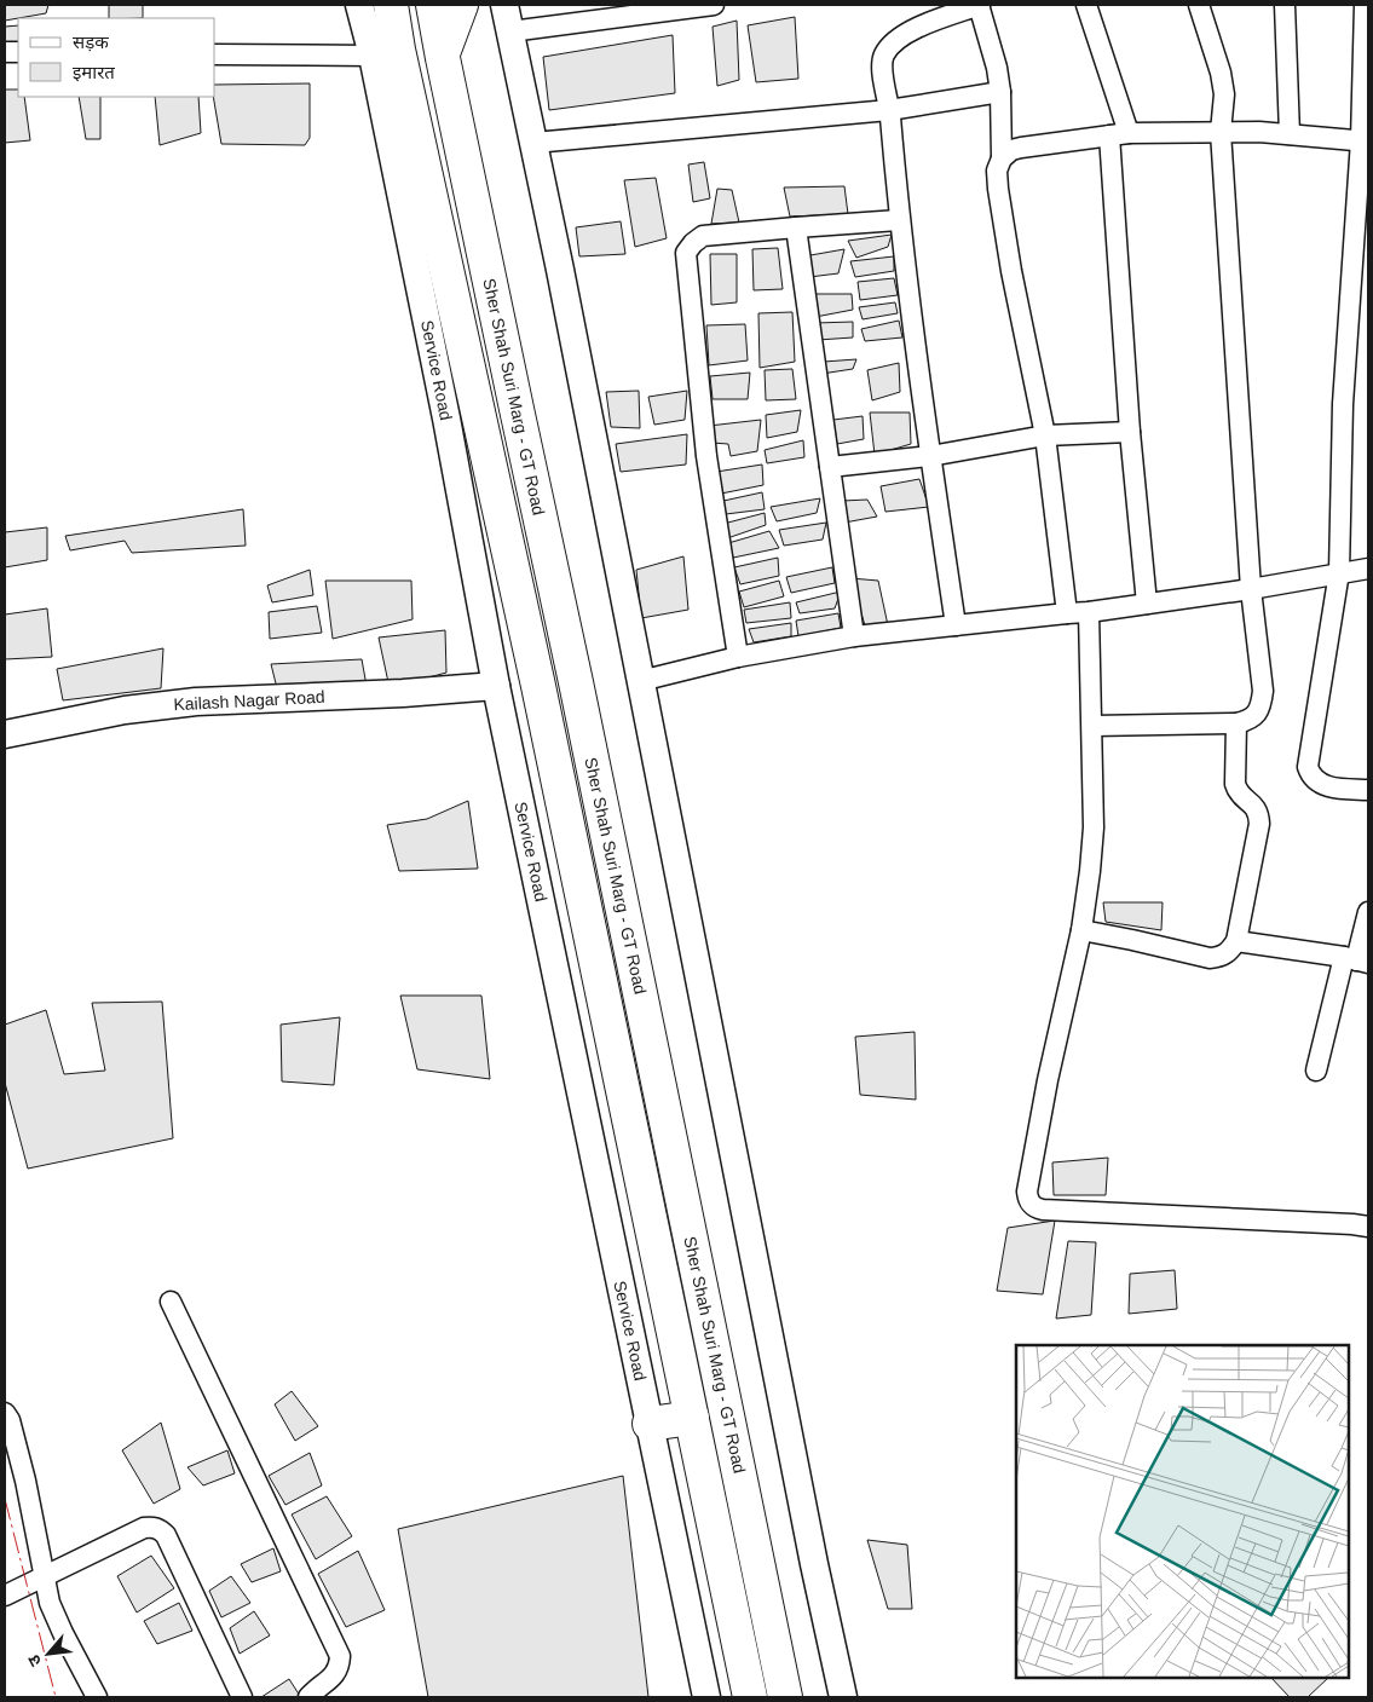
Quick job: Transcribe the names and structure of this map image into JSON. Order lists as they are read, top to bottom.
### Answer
{
  "streets": {
    "highway": ["Sher Shah Suri Marg - GT Road"],
    "street": ["Service Road", "Kailash Nagar Road"]
  },
  "crossings": [
    ["Service Road", "Kailash Nagar Road"]
  ],
  "legend": ["सड़क", "इमारत"],
  "north": "bottom left"
}
